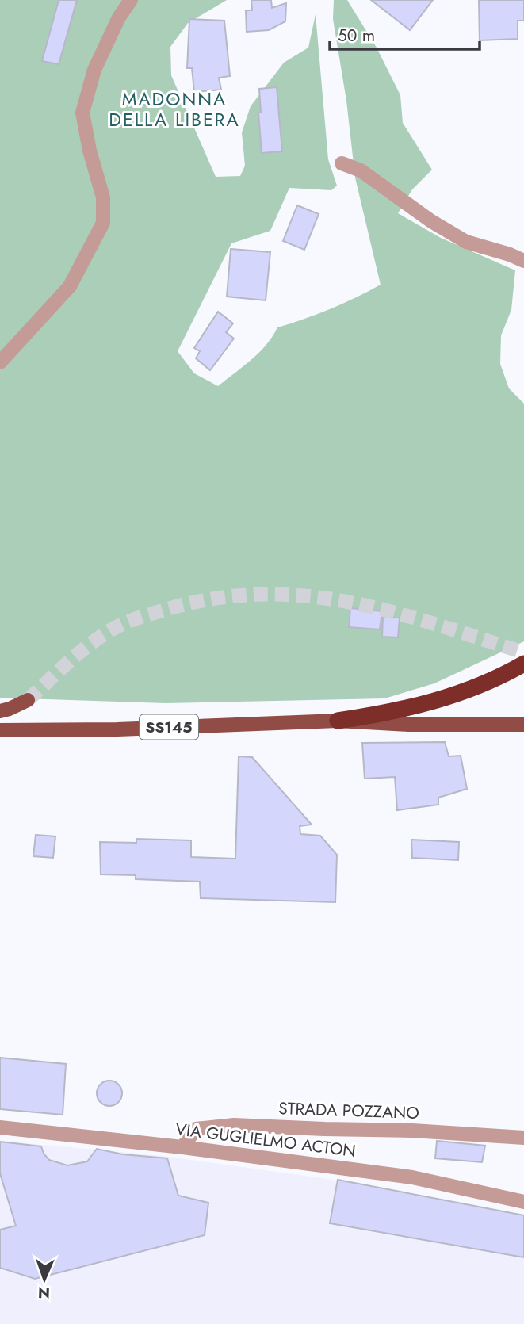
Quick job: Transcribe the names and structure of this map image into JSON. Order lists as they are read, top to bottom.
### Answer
{
  "streets": {
    "main road": ["SS145"],
    "street": ["STRADA POZZANO", "VIA GUGLIELMO ACTON"]
  },
  "crossings": [
    ["STRADA POZZANO", "VIA GUGLIELMO ACTON"]
  ],
  "districts": ["MADONNA DELLA LIBERA"],
  "scale_bar": "50 m",
  "north": "bottom"
}
